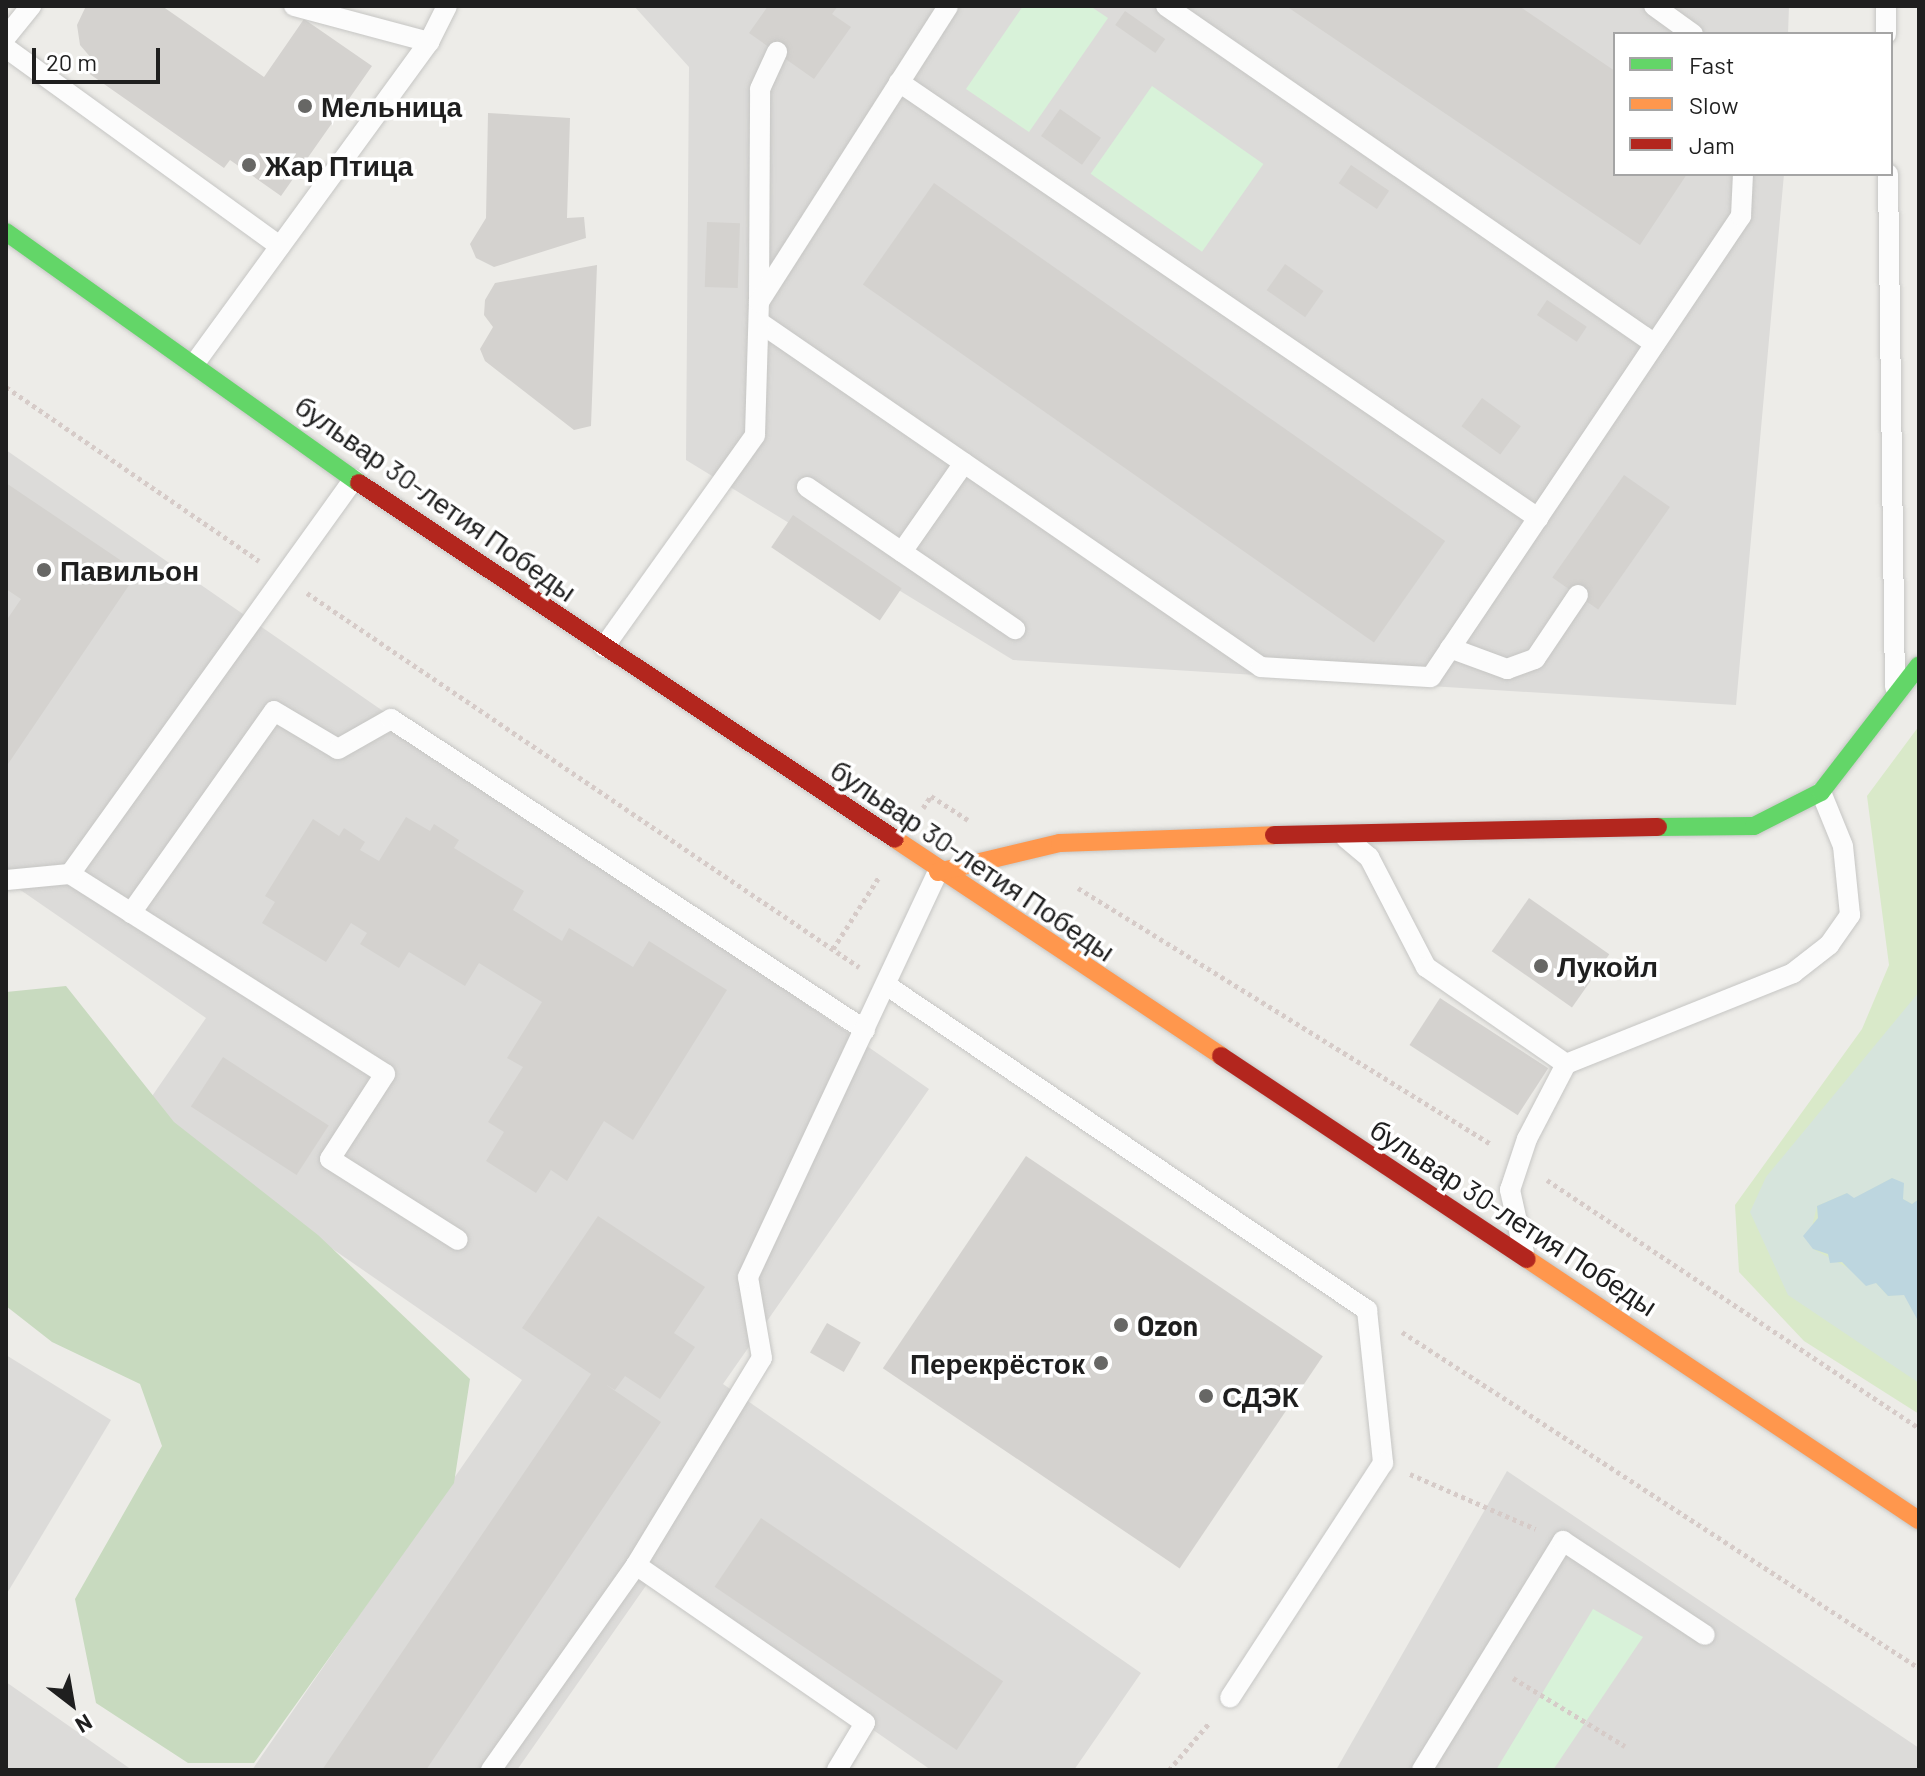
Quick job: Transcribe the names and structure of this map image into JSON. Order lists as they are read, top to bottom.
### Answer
{
  "streets": {
    "main road": ["бульвар 30-летия Победы"]
  },
  "places": [
    "Мельница",
    "Жар Птица",
    "Павильон",
    "Лукойл",
    "Ozon",
    "Перекрёсток",
    "СДЭК"
  ],
  "legend": ["Fast", "Slow", "Jam"],
  "scale_bar": "20 m",
  "north": "bottom right"
}
